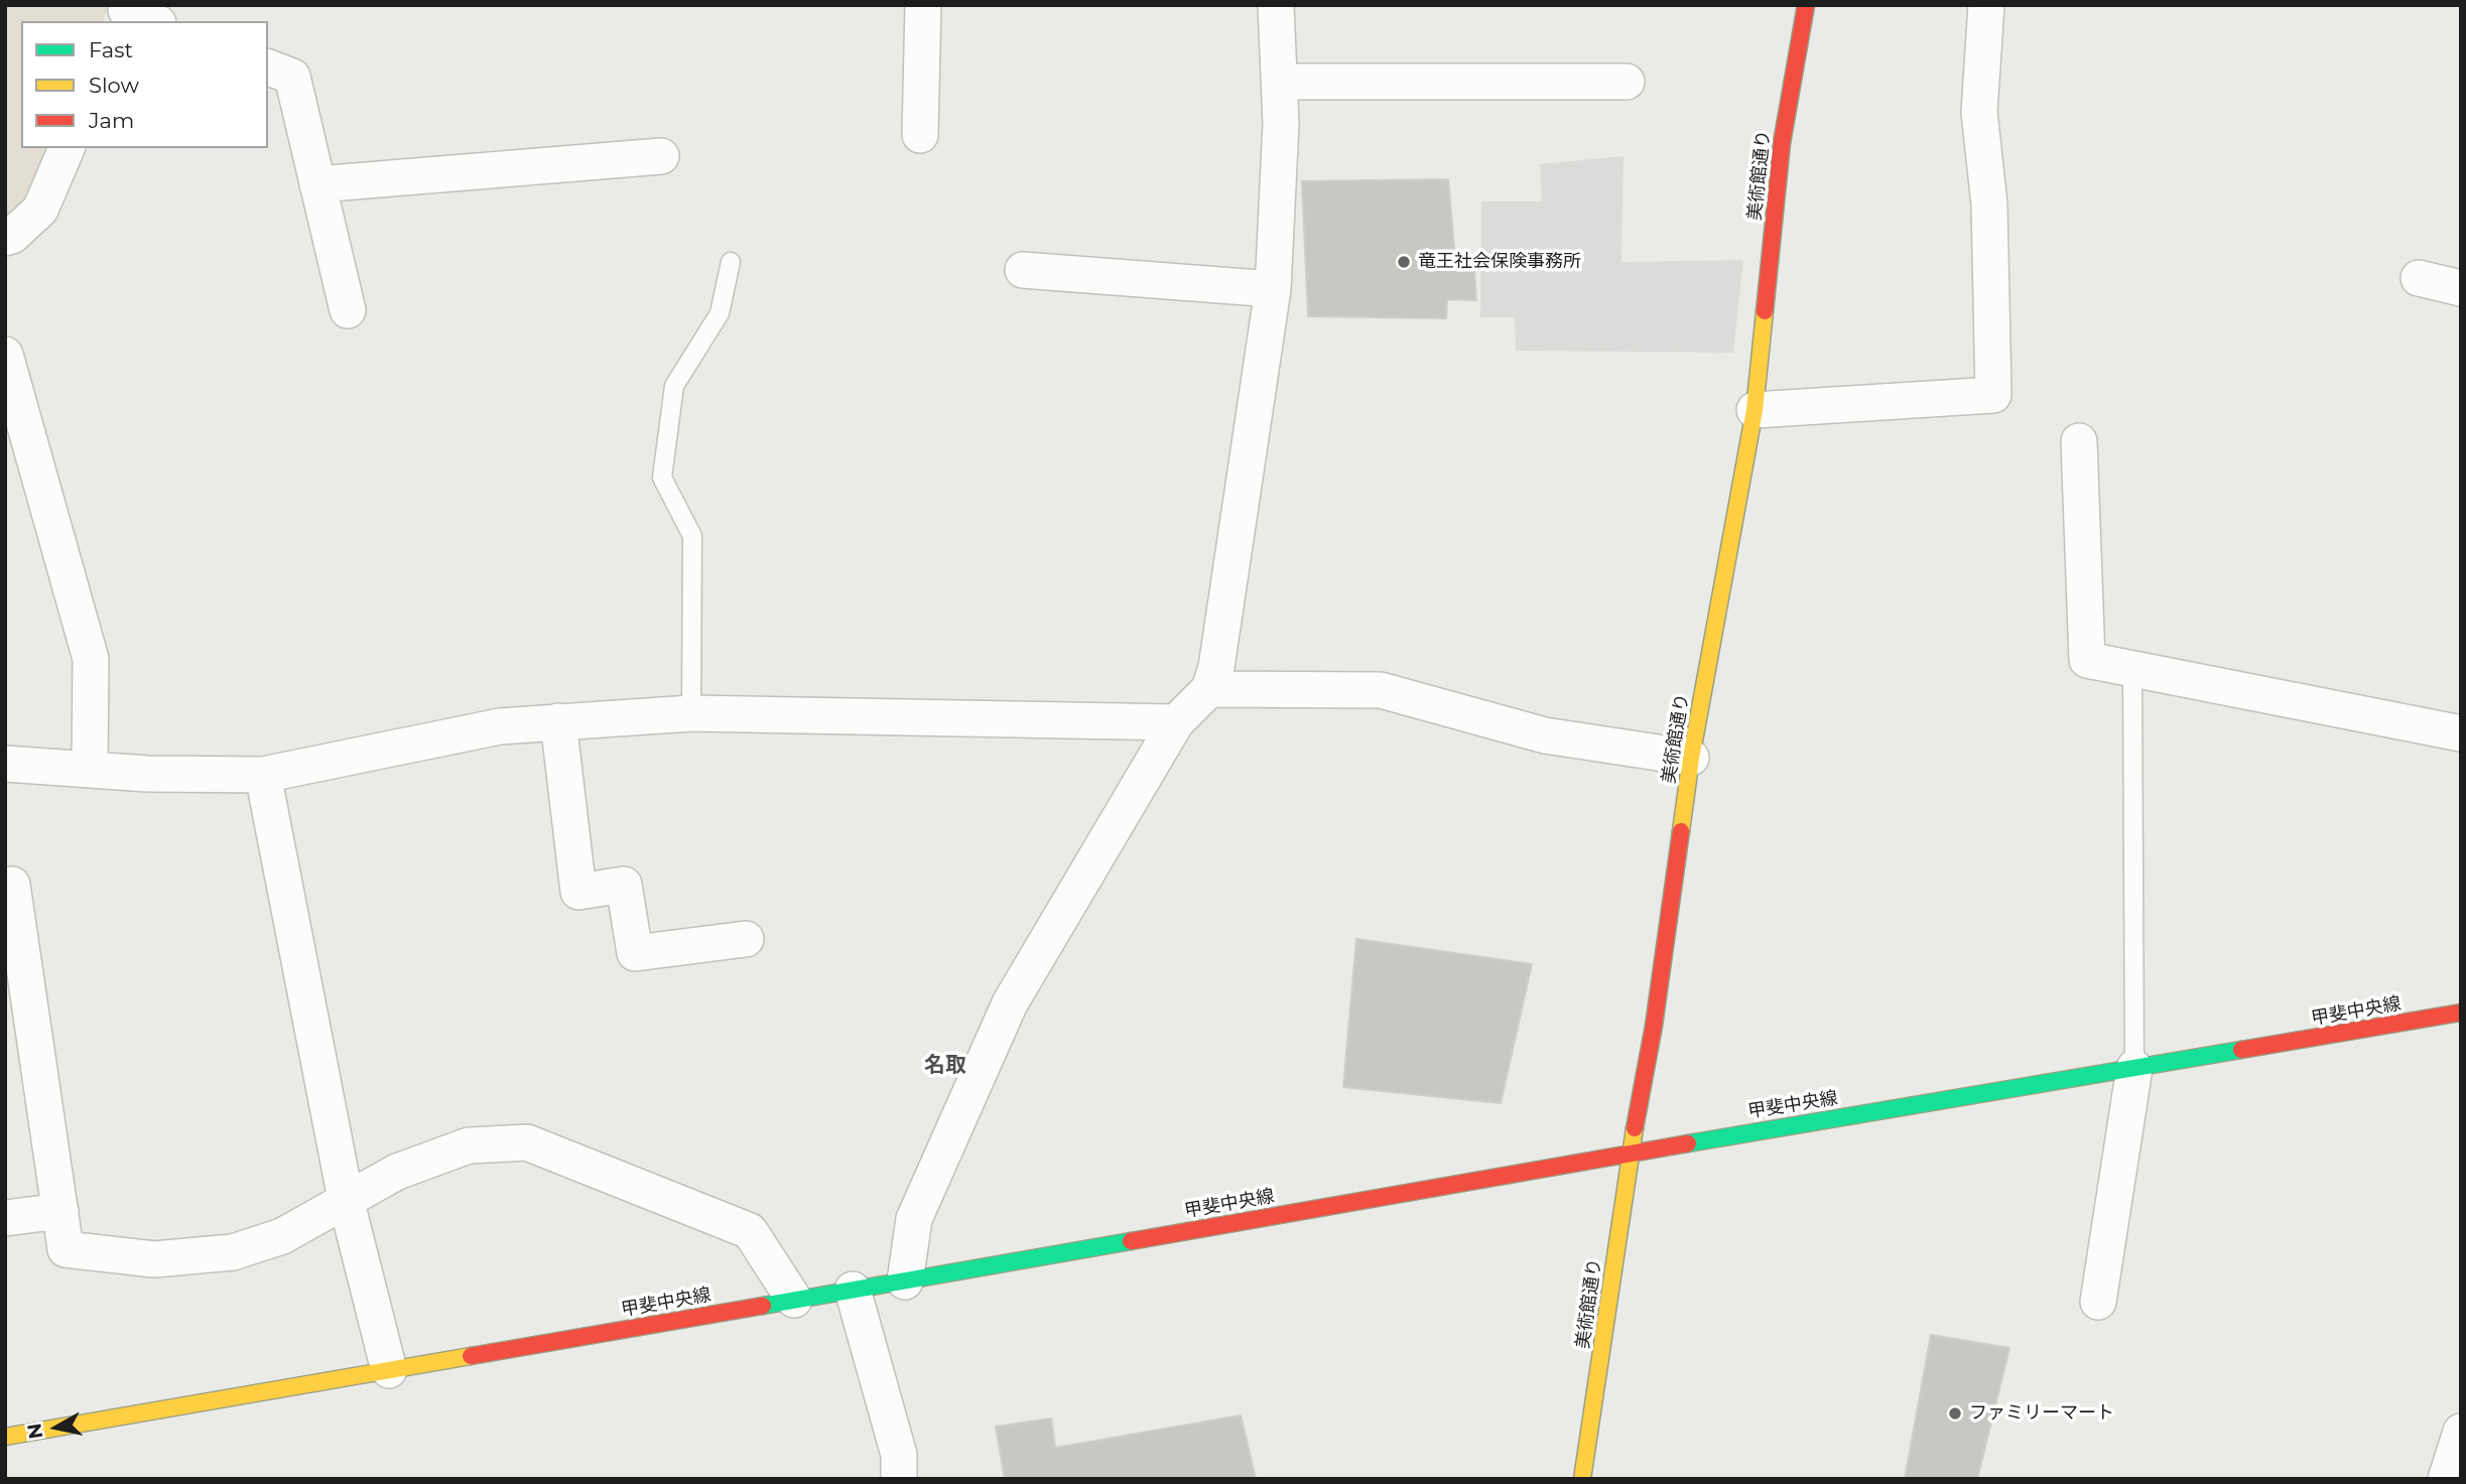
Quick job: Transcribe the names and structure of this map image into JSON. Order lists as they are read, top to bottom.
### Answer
{
  "streets": {
    "main road": ["美術館通り", "甲斐中央線"]
  },
  "crossings": [
    ["美術館通り", "甲斐中央線"]
  ],
  "districts": ["名取"],
  "places": ["竜王社会保険事務所", "ファミリーマート"],
  "legend": ["Fast", "Slow", "Jam"],
  "north": "left"
}
